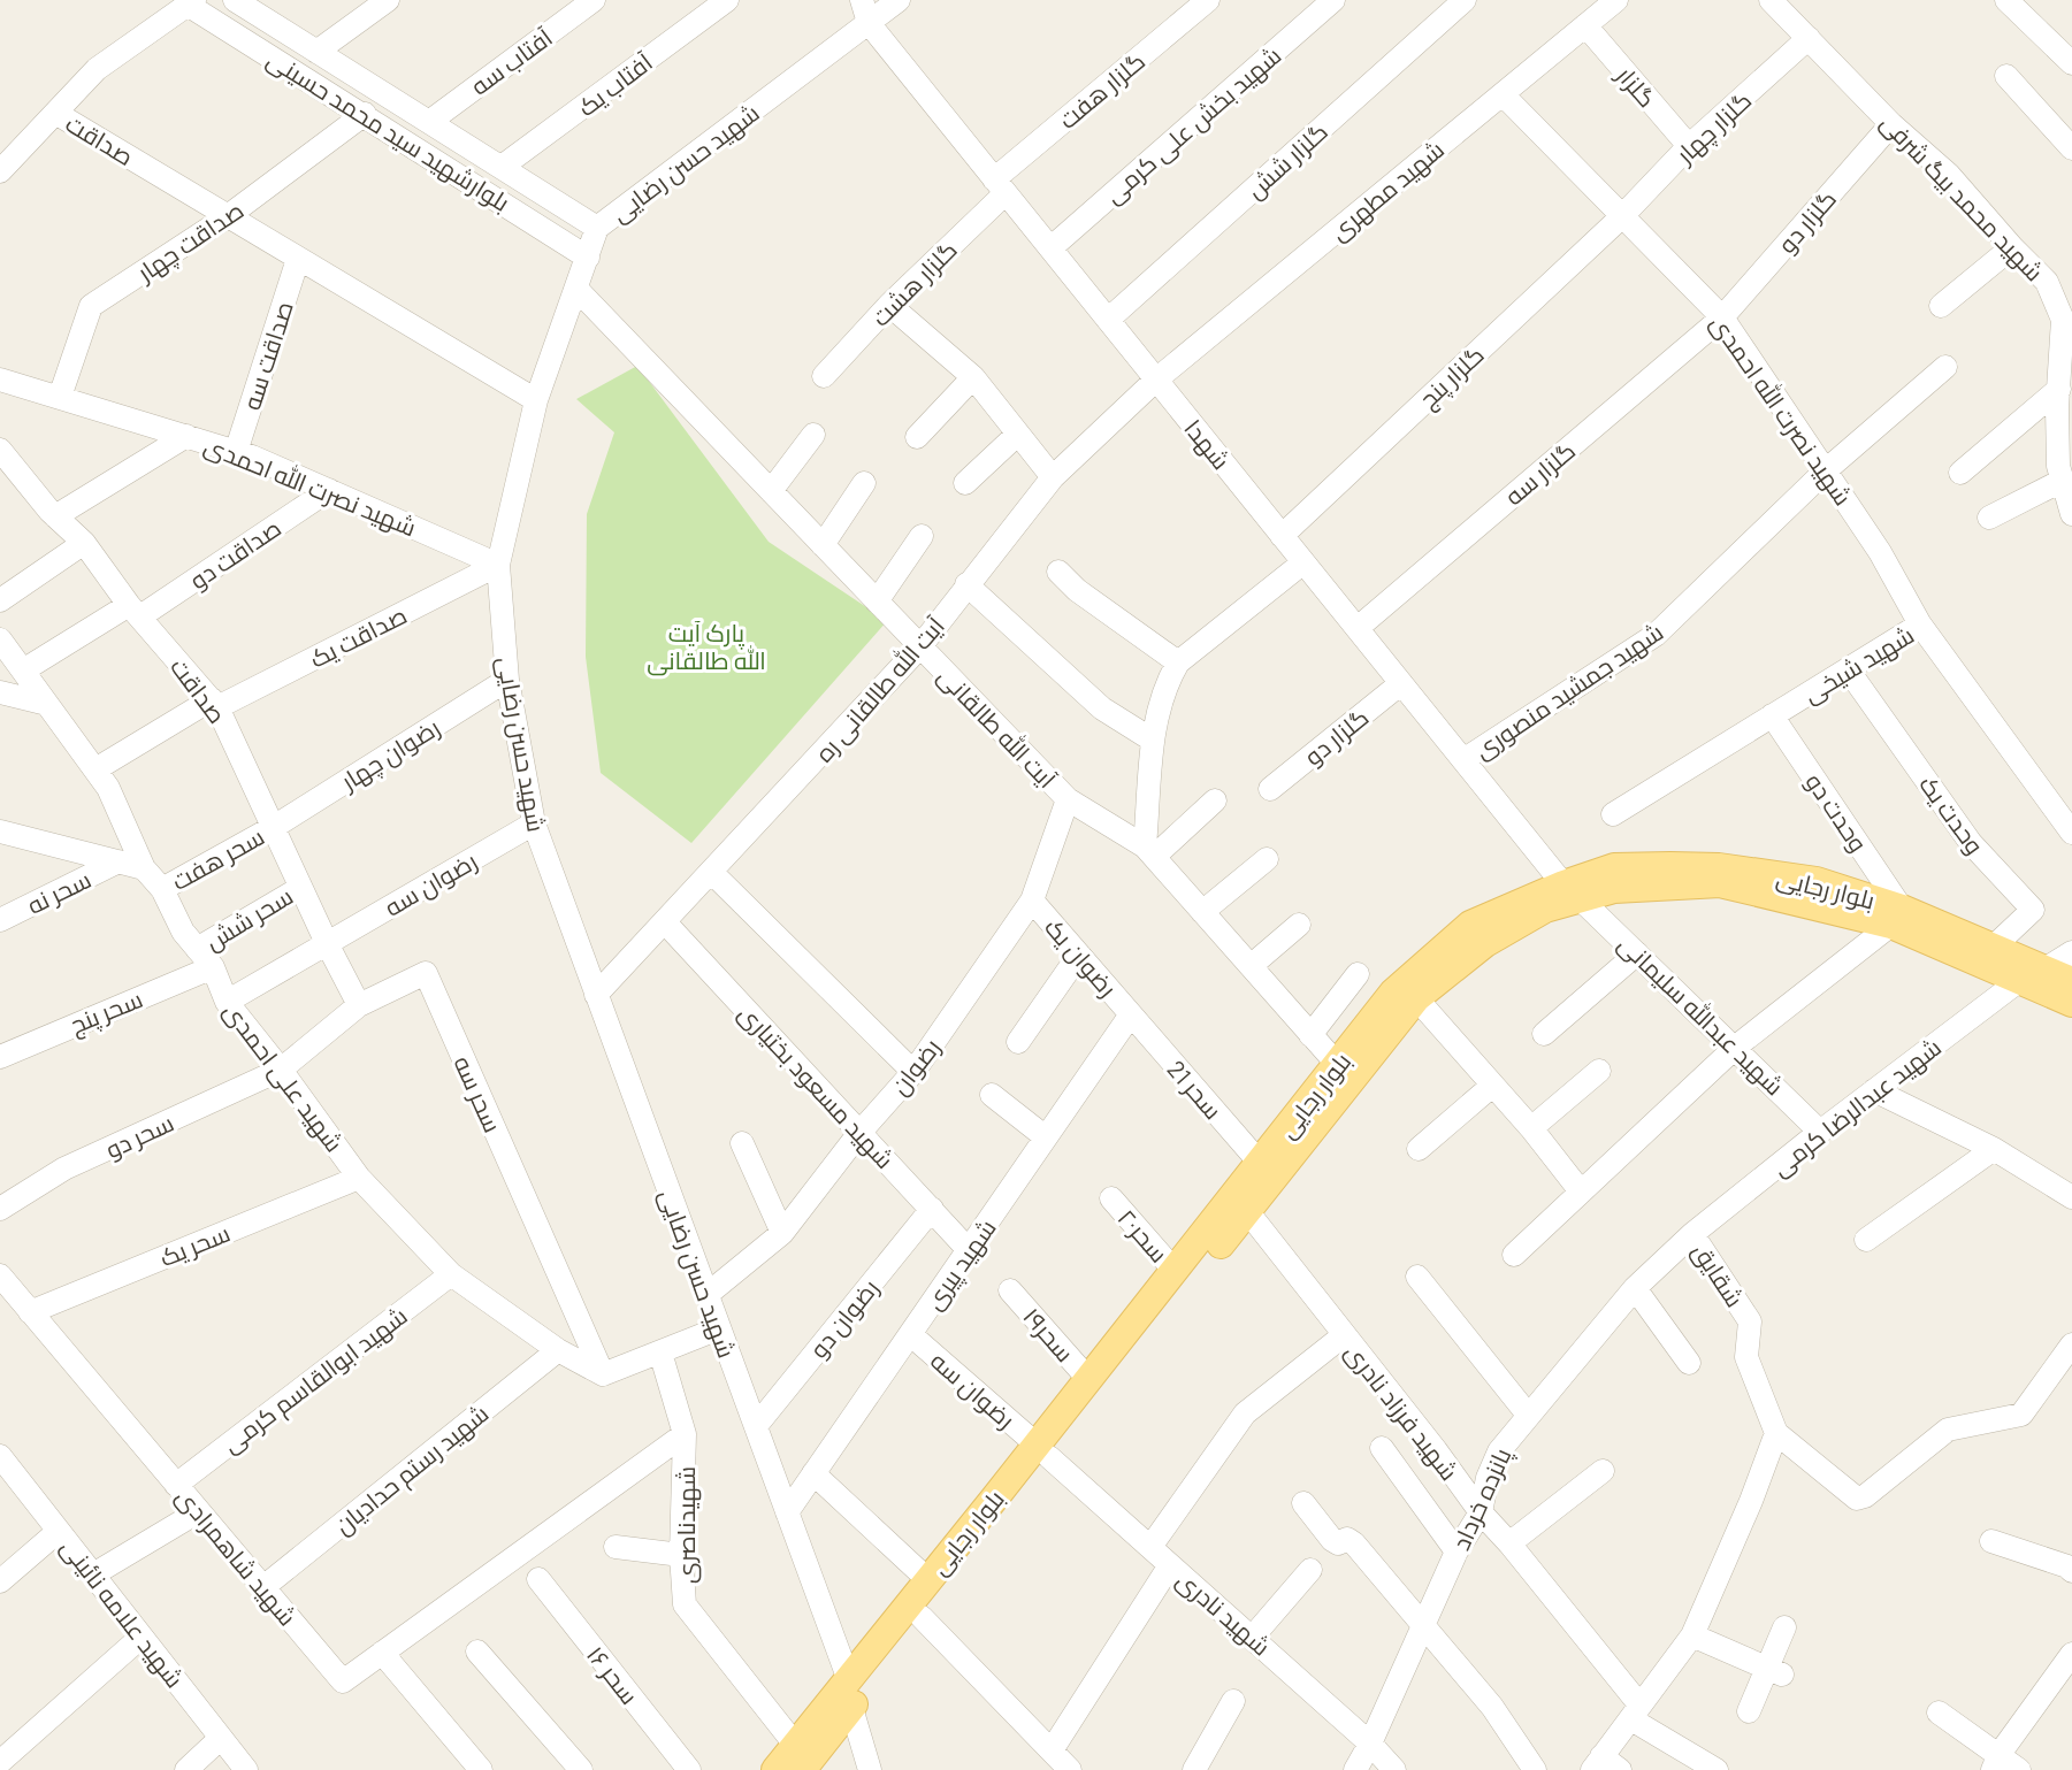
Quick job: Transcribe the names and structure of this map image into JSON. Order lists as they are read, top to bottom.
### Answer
{
  "streets": {
    "main road": ["بلوار رجایی"],
    "street": [
      "آفتاب سه",
      "آفتاب یک",
      "گلزار",
      "گلزار هفت",
      "شهید بخش علی کرمی",
      "گلزار چهار",
      "بلوارشهید سید محمد حسینی",
      "صداقت",
      "گلزار شش",
      "شهید حسن رضایی",
      "شهید مطهری",
      "شهید محمد بیگ شرفی",
      "گلزار دو",
      "صداقت چهار",
      "گلزار هشت",
      "صداقت سه",
      "گلزار پنج",
      "شهید نصرت الله احمدی",
      "شهدا",
      "گلزار سه",
      "صداقت دو",
      "صداقت یک",
      "شهید شیخی",
      "آیت الله طالقانی ره",
      "شهید جمشید منصوری",
      "آیت الله طالقانی",
      "رضوان چهار",
      "وحدت دو",
      "وحدت یک",
      "سحر هفت",
      "رضوان سه",
      "سحر نه",
      "سحر شش",
      "رضوان یک",
      "سحر پنج",
      "شهید عبدالله سلیمانی",
      "رضوان",
      "شهید علی احمدی",
      "شهید مسعود بختیاری",
      "سحر 21",
      "سحر سه",
      "شهید عبدالرضا کرمی",
      "سحر دو",
      "سحر۲۰",
      "سحر یک",
      "شهید پیری",
      "شقایق",
      "رضوان دو",
      "سحر۱۹",
      "شهید ابوالقاسم کرمی",
      "شهید فرزاد نادری",
      "شهید رستم حدادیان",
      "پانزده خرداد",
      "شهیدناصری",
      "شهید شاهمرادی",
      "شهید علامه‌ نائینی",
      "شهید نادری",
      "سحر ۱۶"
    ]
  },
  "crossings": [
    ["آفتاب سه", "بلوارشهید سید محمد حسینی"],
    ["آفتاب یک", "بلوارشهید سید محمد حسینی"],
    ["گلزار", "گلزار چهار"],
    ["گلزار", "شهید مطهری"],
    ["گلزار هفت", "گلزار هشت"],
    ["گلزار هفت", "شهدا"],
    ["شهید بخش علی کرمی", "شهدا"],
    ["گلزار چهار", "شهید محمد بیگ شرفی"],
    ["گلزار چهار", "گلزار پنج"],
    ["گلزار چهار", "شهید نصرت الله احمدی"],
    ["بلوارشهید سید محمد حسینی", "شهید حسن رضایی"],
    ["بلوارشهید سید محمد حسینی", "صداقت چهار"],
    ["صداقت", "شهید حسن رضایی"],
    ["صداقت", "صداقت چهار"],
    ["صداقت", "صداقت سه"],
    ["صداقت", "صداقت دو"],
    ["صداقت", "صداقت یک"],
    ["صداقت", "رضوان چهار"],
    ["صداقت", "سحر هفت"],
    ["صداقت", "رضوان سه"],
    ["صداقت", "سحر شش"],
    ["صداقت", "سحر سه"],
    ["گلزار شش", "شهدا"],
    ["شهید حسن رضایی", "شهید نصرت الله احمدی"],
    ["شهید حسن رضایی", "شهدا"],
    ["شهید حسن رضایی", "صداقت یک"],
    ["شهید حسن رضایی", "آیت الله طالقانی ره"],
    ["شهید حسن رضایی", "آیت الله طالقانی"],
    ["شهید حسن رضایی", "رضوان چهار"],
    ["شهید حسن رضایی", "رضوان سه"],
    ["شهید حسن رضایی", "بلوار رجایی"],
    ["شهید حسن رضایی", "رضوان"],
    ["شهید حسن رضایی", "شهید پیری"],
    ["شهید حسن رضایی", "رضوان دو"],
    ["شهید مطهری", "شهید نصرت الله احمدی"],
    ["شهید مطهری", "شهدا"],
    ["شهید مطهری", "آیت الله طالقانی ره"],
    ["شهید محمد بیگ شرفی", "گلزار دو"],
    ["گلزار دو", "شهید نصرت الله احمدی"],
    ["گلزار دو", "شهدا"],
    ["گلزار دو", "گلزار سه"],
    ["صداقت چهار", "شهید نصرت الله احمدی"],
    ["گلزار هشت", "شهدا"],
    ["صداقت سه", "شهید نصرت الله احمدی"],
    ["گلزار پنج", "شهید نصرت الله احمدی"],
    ["گلزار پنج", "شهدا"],
    ["شهید نصرت الله احمدی", "گلزار سه"],
    ["شهید نصرت الله احمدی", "صداقت دو"],
    ["شهید نصرت الله احمدی", "صداقت یک"],
    ["شهید نصرت الله احمدی", "شهید شیخی"],
    ["شهید نصرت الله احمدی", "شهید جمشید منصوری"],
    ["شهدا", "گلزار سه"],
    ["شهدا", "آیت الله طالقانی ره"],
    ["شهدا", "شهید جمشید منصوری"],
    ["شهدا", "بلوار رجایی"],
    ["شهدا", "شهید عبدالله سلیمانی"],
    ["صداقت دو", "شهید علی احمدی"],
    ["صداقت یک", "شهید علی احمدی"],
    ["شهید شیخی", "وحدت دو"],
    ["شهید شیخی", "وحدت یک"],
    ["آیت الله طالقانی ره", "آیت الله طالقانی"],
    ["آیت الله طالقانی ره", "شهید مسعود بختیاری"],
    ["آیت الله طالقانی", "بلوار رجایی"],
    ["آیت الله طالقانی", "رضوان"],
    ["رضوان چهار", "سحر هفت"],
    ["وحدت دو", "بلوار رجایی"],
    ["وحدت یک", "بلوار رجایی"],
    ["سحر هفت", "شهید علی احمدی"],
    ["رضوان سه", "بلوار رجایی"],
    ["رضوان سه", "شهید علی احمدی"],
    ["رضوان سه", "شهید پیری"],
    ["رضوان سه", "شهید نادری"],
    ["بلوار رجایی", "شهید عبدالله سلیمانی"],
    ["بلوار رجایی", "سحر 21"],
    ["بلوار رجایی", "شهید عبدالرضا کرمی"],
    ["بلوار رجایی", "سحر۲۰"],
    ["بلوار رجایی", "سحر۱۹"],
    ["بلوار رجایی", "شهید فرزاد نادری"],
    ["بلوار رجایی", "شهیدناصری"],
    ["بلوار رجایی", "شهید نادری"],
    ["سحر شش", "شهید علی احمدی"],
    ["رضوان یک", "رضوان"],
    ["رضوان یک", "سحر 21"],
    ["رضوان یک", "شهید پیری"],
    ["سحر پنج", "شهید علی احمدی"],
    ["شهید عبدالله سلیمانی", "شهید عبدالرضا کرمی"],
    ["رضوان", "شهید مسعود بختیاری"],
    ["شهید علی احمدی", "سحر سه"],
    ["شهید علی احمدی", "سحر دو"],
    ["شهید علی احمدی", "سحر یک"],
    ["شهید علی احمدی", "شهید ابوالقاسم کرمی"],
    ["شهید علی احمدی", "شهید رستم حدادیان"],
    ["شهید مسعود بختیاری", "شهید پیری"],
    ["شهید مسعود بختیاری", "رضوان دو"],
    ["سحر 21", "شهید پیری"],
    ["سحر سه", "سحر دو"],
    ["شهید عبدالرضا کرمی", "شقایق"],
    ["شهید عبدالرضا کرمی", "پانزده خرداد"],
    ["سحر یک", "شهید شاهمرادی"],
    ["شقایق", "پانزده خرداد"],
    ["شهید ابوالقاسم کرمی", "شهید شاهمرادی"],
    ["شهید فرزاد نادری", "پانزده خرداد"],
    ["شهید رستم حدادیان", "شهید شاهمرادی"],
    ["پانزده خرداد", "شهید نادری"]
  ],
  "parks": ["پارک آیت الله طالقانی"]
}
